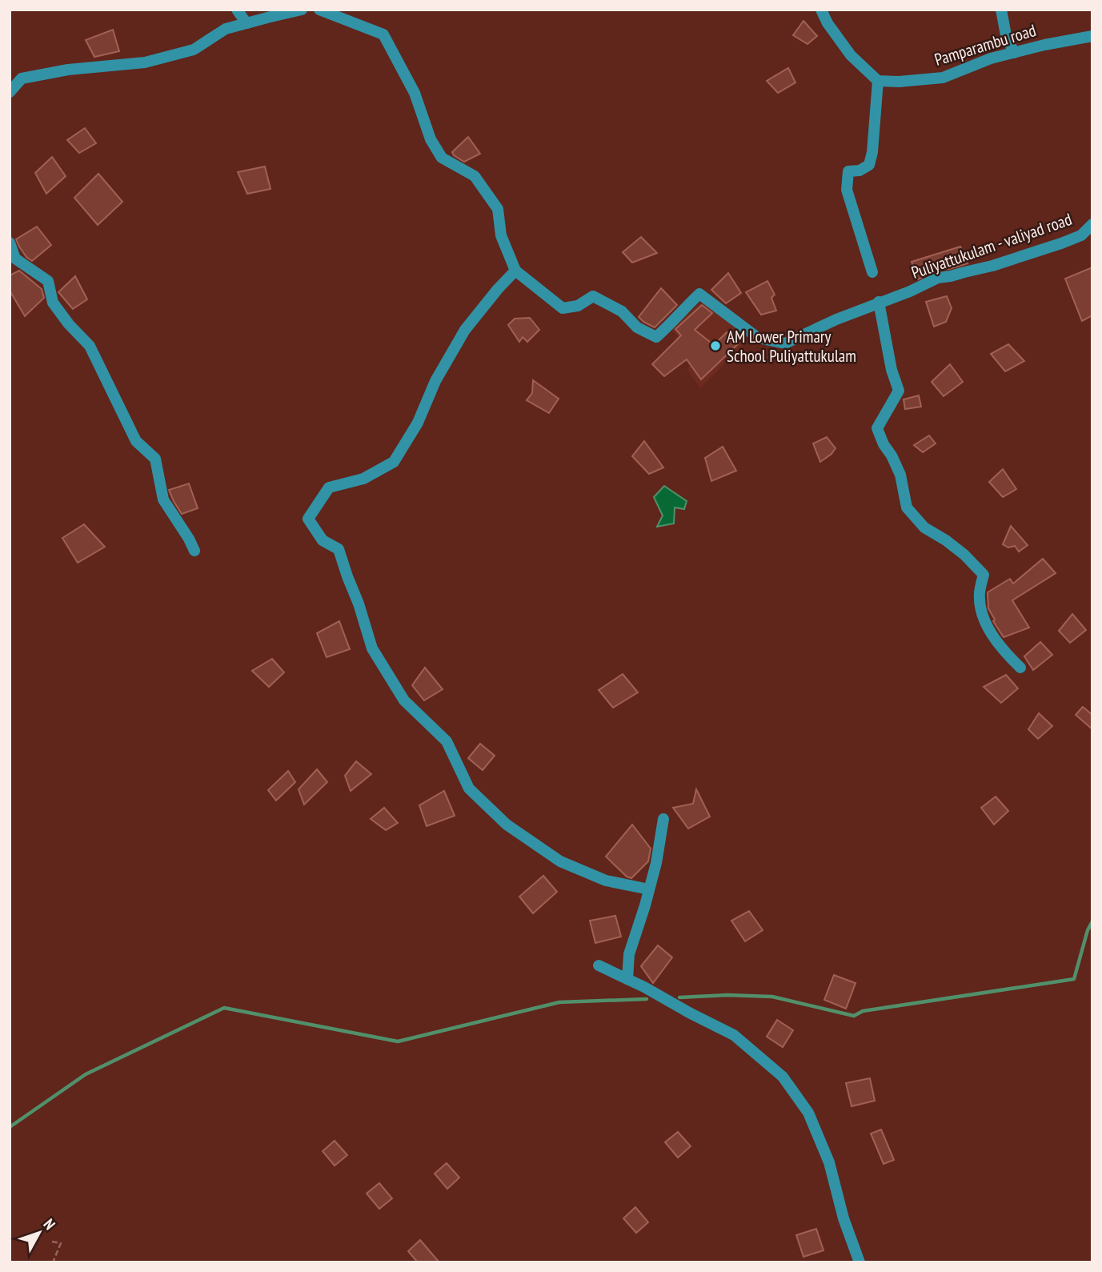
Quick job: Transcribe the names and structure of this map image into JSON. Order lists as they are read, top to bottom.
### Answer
{
  "streets": {
    "street": ["Pamparambu road", "Puliyattukulam - valiyad road"]
  },
  "places": ["AM Lower Primary School Puliyattukulam"],
  "north": "top right"
}
